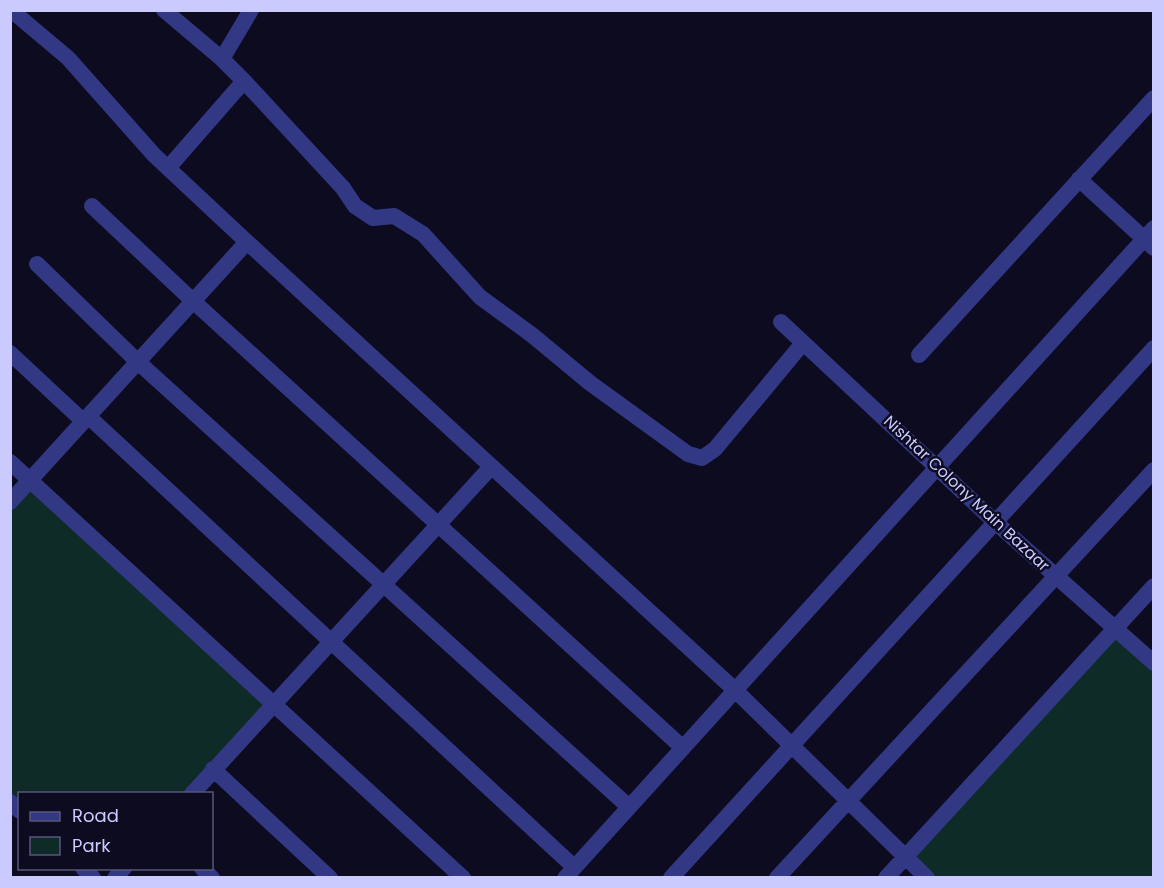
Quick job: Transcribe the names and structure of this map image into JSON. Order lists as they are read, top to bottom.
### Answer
{
  "streets": {
    "street": ["Nishtar Colony Main Bazaar"]
  },
  "legend": ["Road", "Park"]
}
